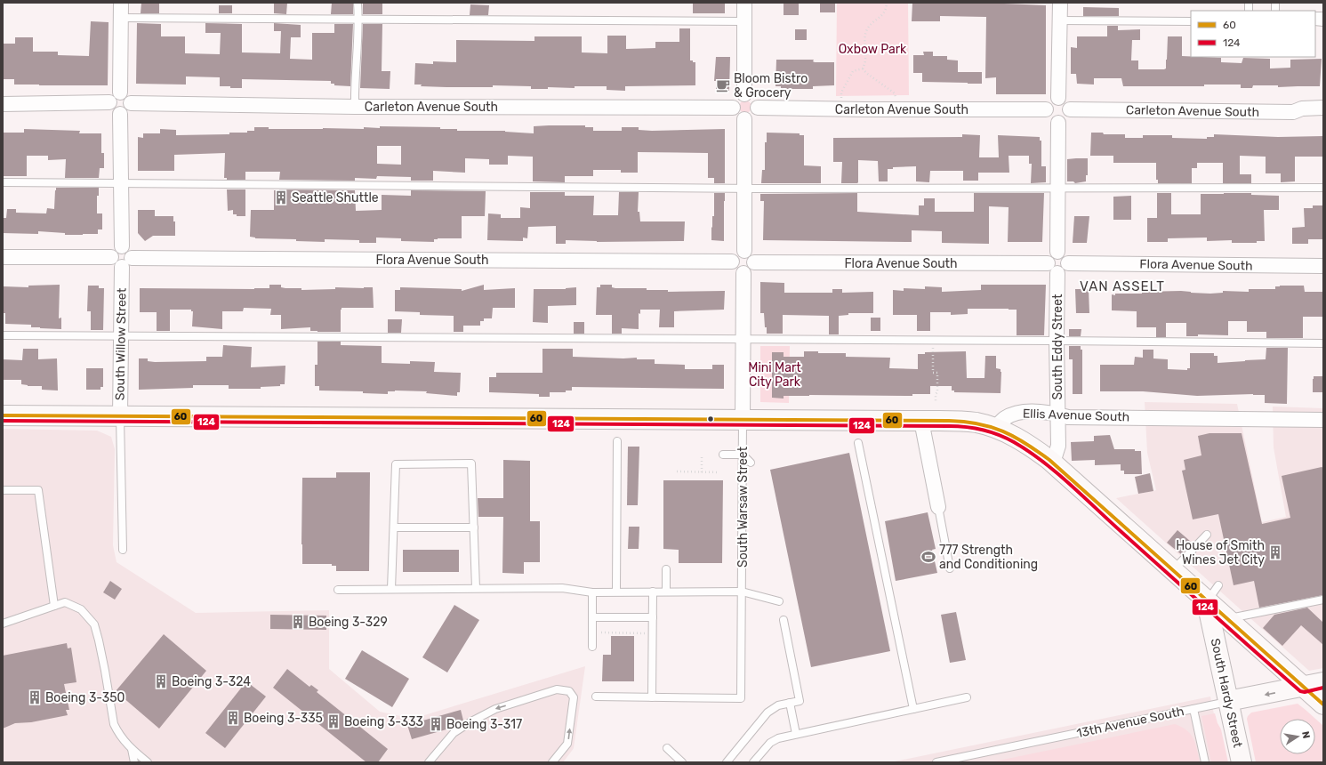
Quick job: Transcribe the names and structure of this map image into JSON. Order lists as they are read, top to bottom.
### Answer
{
  "streets": {
    "street": [
      "Carleton Avenue South",
      "Flora Avenue South",
      "South Willow Street",
      "South Eddy Street",
      "Ellis Avenue South",
      "South Warsaw Street",
      "South Hardy Street",
      "13th Avenue South"
    ]
  },
  "crossings": [
    ["Flora Avenue South", "South Willow Street"],
    ["Flora Avenue South", "South Eddy Street"],
    ["Flora Avenue South", "South Warsaw Street"],
    ["South Eddy Street", "Ellis Avenue South"],
    ["South Hardy Street", "13th Avenue South"]
  ],
  "districts": ["VAN ASSELT"],
  "parks": ["Oxbow Park", "Mini Mart City Park"],
  "places": {
    "cafe": ["Bloom Bistro & Grocery"],
    "building": [
      "Seattle Shuttle",
      "House of Smith Wines Jet City",
      "Boeing 3-329",
      "Boeing 3-324",
      "Boeing 3-350",
      "Boeing 3-335",
      "Boeing 3-333",
      "Boeing 3-317"
    ],
    "sports": ["777 Strength and Conditioning"]
  },
  "lines": ["transit line 60", "transit line 124"],
  "legend": ["60", "124"],
  "north": "right"
}
